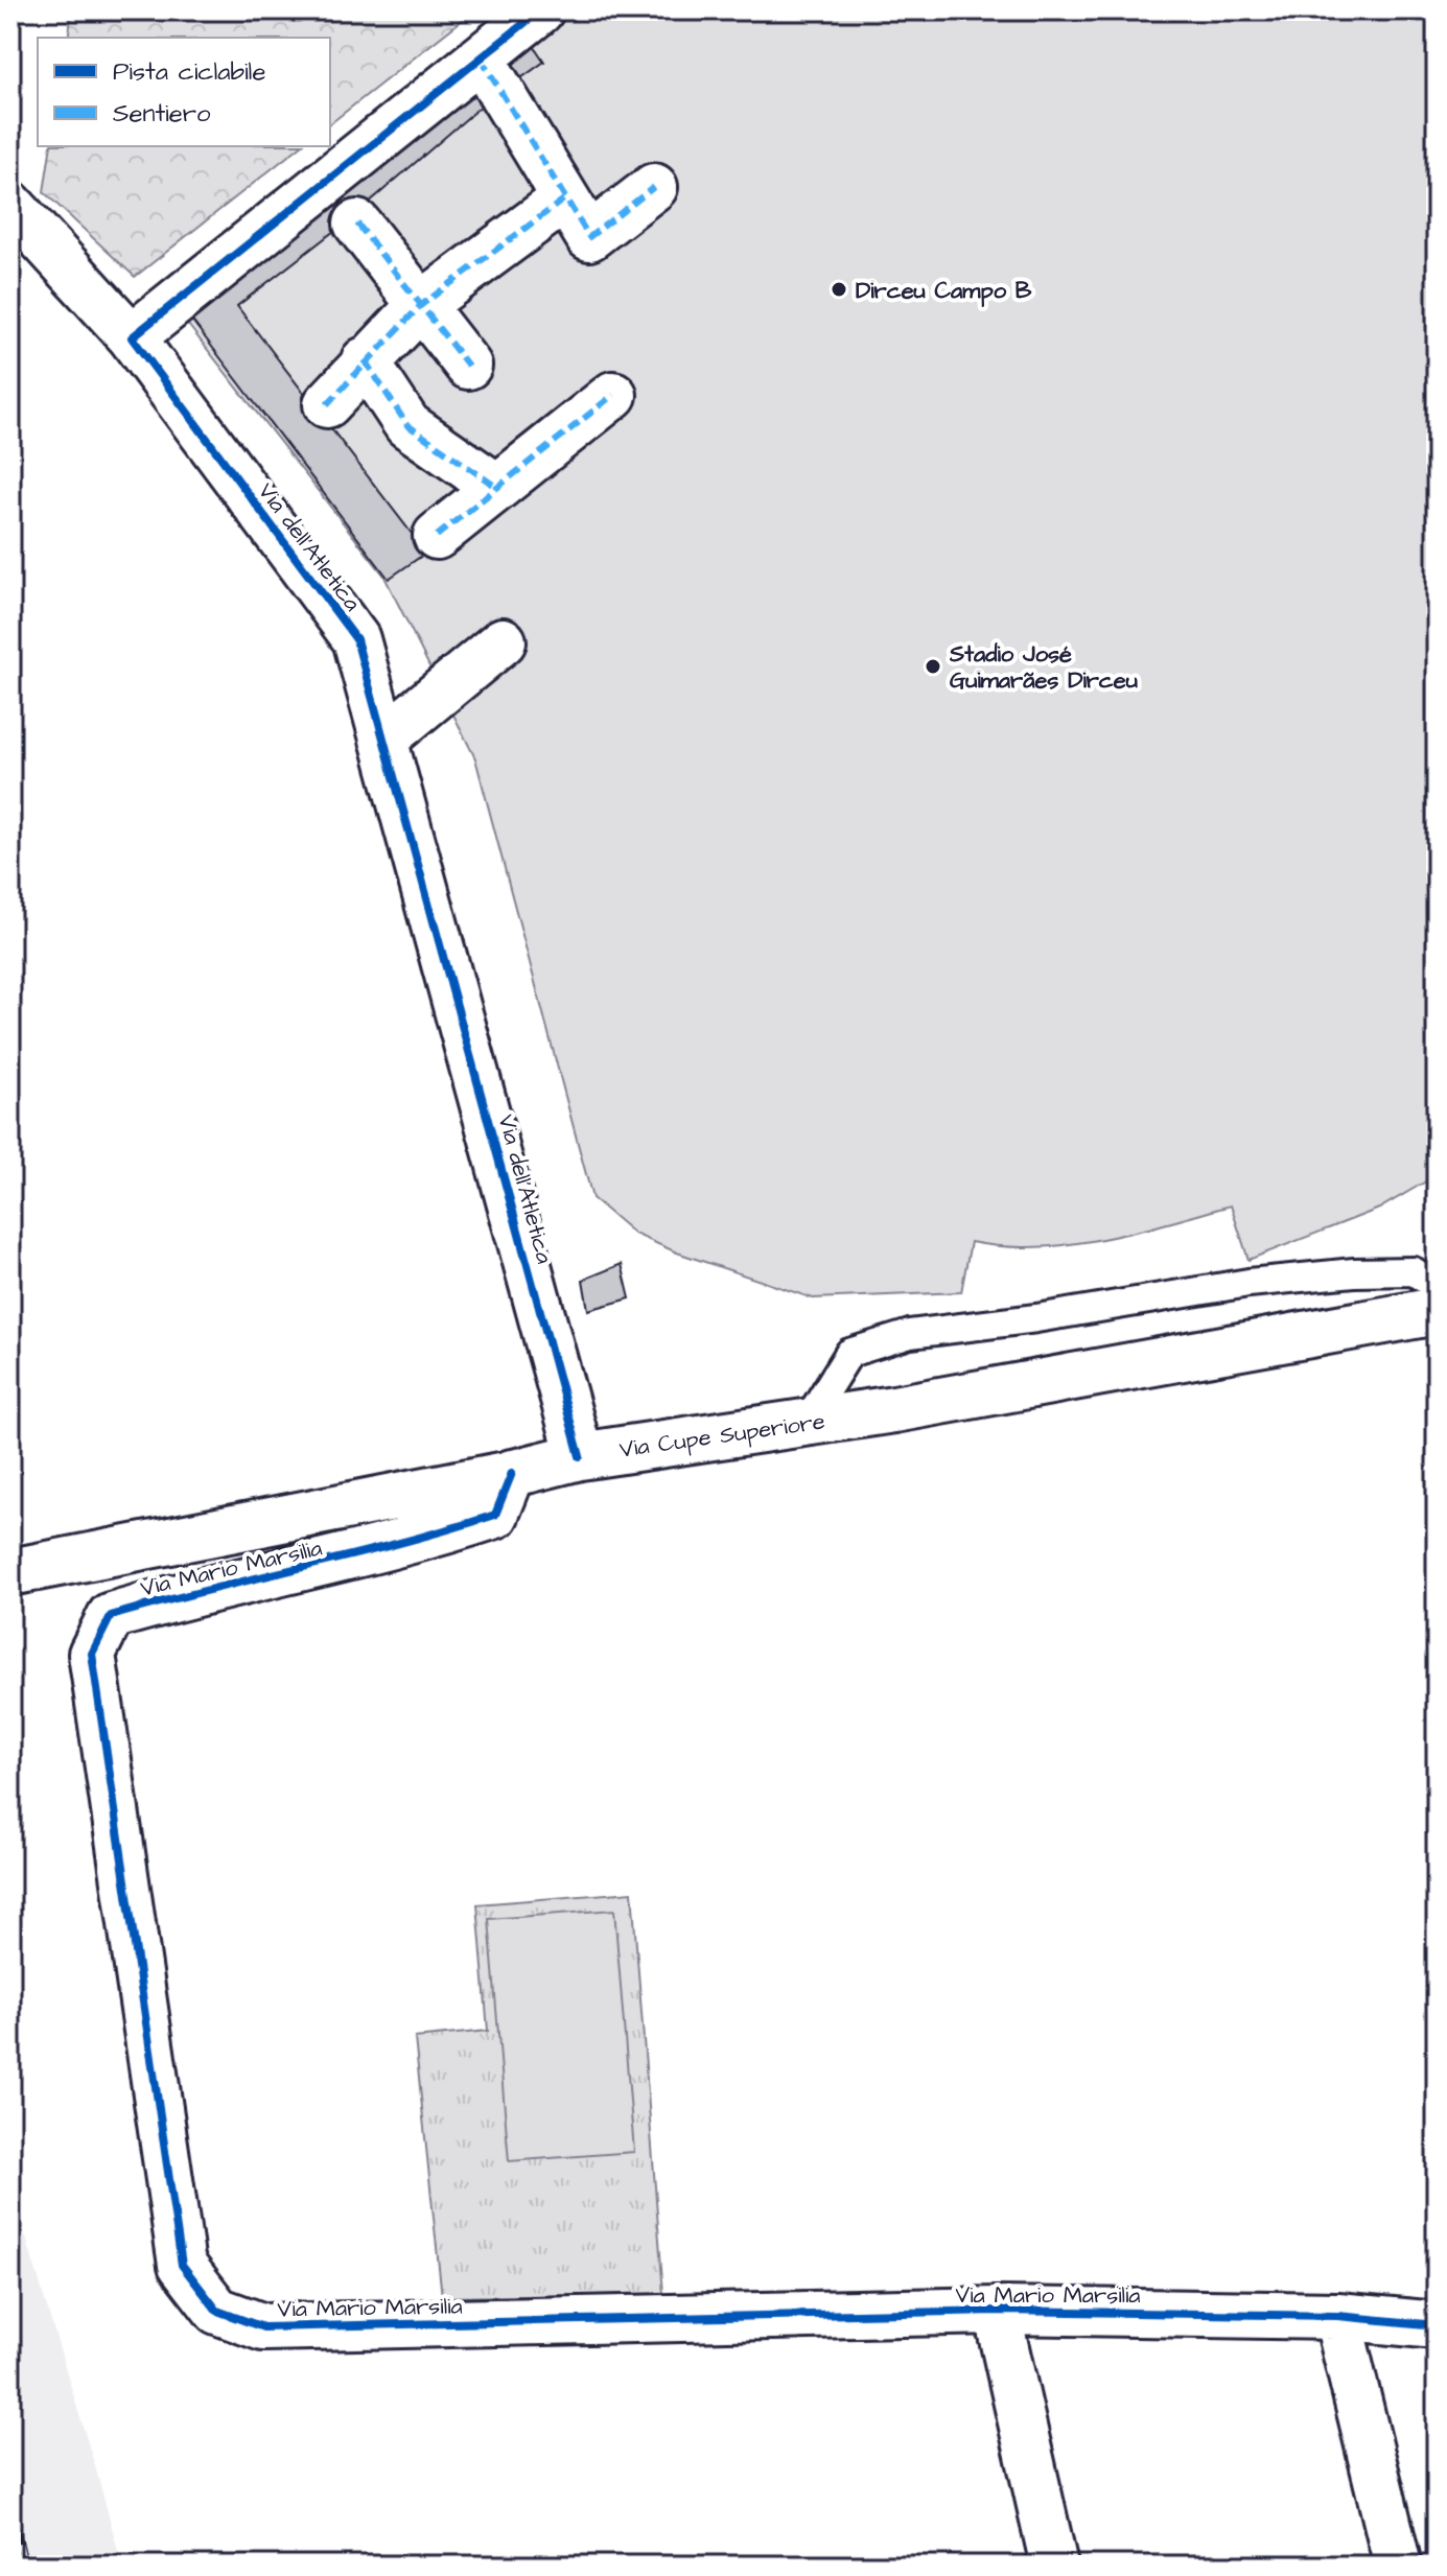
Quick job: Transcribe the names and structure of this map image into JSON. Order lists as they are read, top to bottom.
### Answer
{
  "streets": {
    "street": ["Via dell'Atletica", "Via Cupe Superiore", "Via Mario Marsilia"]
  },
  "crossings": [
    ["Via dell'Atletica", "Via Cupe Superiore"],
    ["Via Cupe Superiore", "Via Mario Marsilia"]
  ],
  "places": ["Dirceu Campo B", "Stadio José Guimarães Dirceu"],
  "legend": ["Pista ciclabile", "Sentiero"]
}
